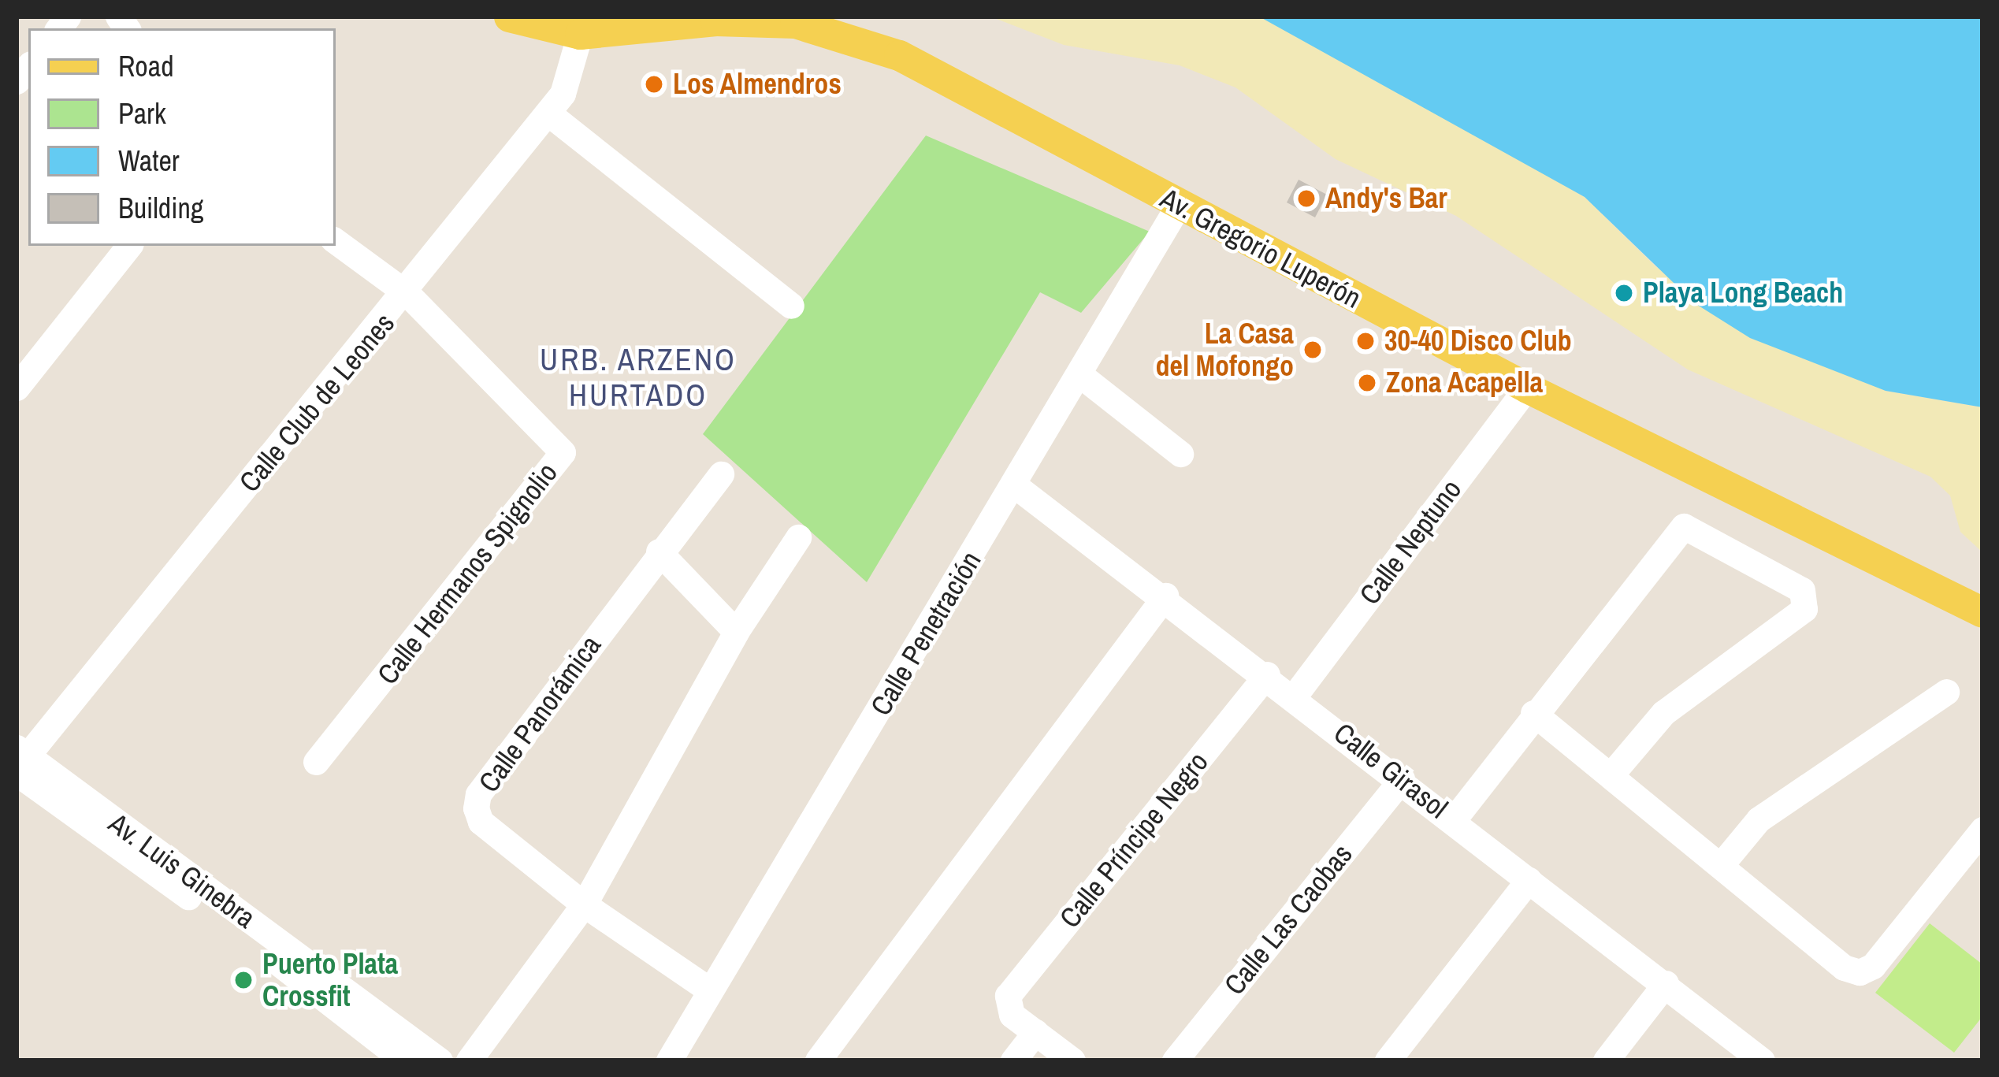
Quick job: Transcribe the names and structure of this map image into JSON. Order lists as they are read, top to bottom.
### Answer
{
  "streets": {
    "main road": ["Av. Gregorio Luperón"],
    "street": [
      "Calle Club de Leones",
      "Calle Neptuno",
      "Calle Hermanos Spignolio",
      "Calle Penetración",
      "Calle Panorámica",
      "Calle Girasol",
      "Calle Príncipe Negro",
      "Av. Luis Ginebra",
      "Calle Las Caobas"
    ]
  },
  "crossings": [
    ["Av. Gregorio Luperón", "Calle Club de Leones"],
    ["Av. Gregorio Luperón", "Calle Neptuno"],
    ["Av. Gregorio Luperón", "Calle Penetración"],
    ["Calle Club de Leones", "Calle Hermanos Spignolio"],
    ["Calle Club de Leones", "Av. Luis Ginebra"],
    ["Calle Neptuno", "Calle Girasol"],
    ["Calle Penetración", "Calle Panorámica"],
    ["Calle Penetración", "Calle Girasol"],
    ["Calle Girasol", "Calle Príncipe Negro"],
    ["Calle Girasol", "Calle Las Caobas"]
  ],
  "districts": ["URB. ARZENO HURTADO"],
  "places": [
    "Los Almendros",
    "Andy's Bar",
    "Playa Long Beach",
    "30-40 Disco Club",
    "La Casa del Mofongo",
    "Zona Acapella",
    "Puerto Plata Crossfit"
  ],
  "legend": [
    "Road",
    "Park",
    "Water",
    "Building"
  ]
}
